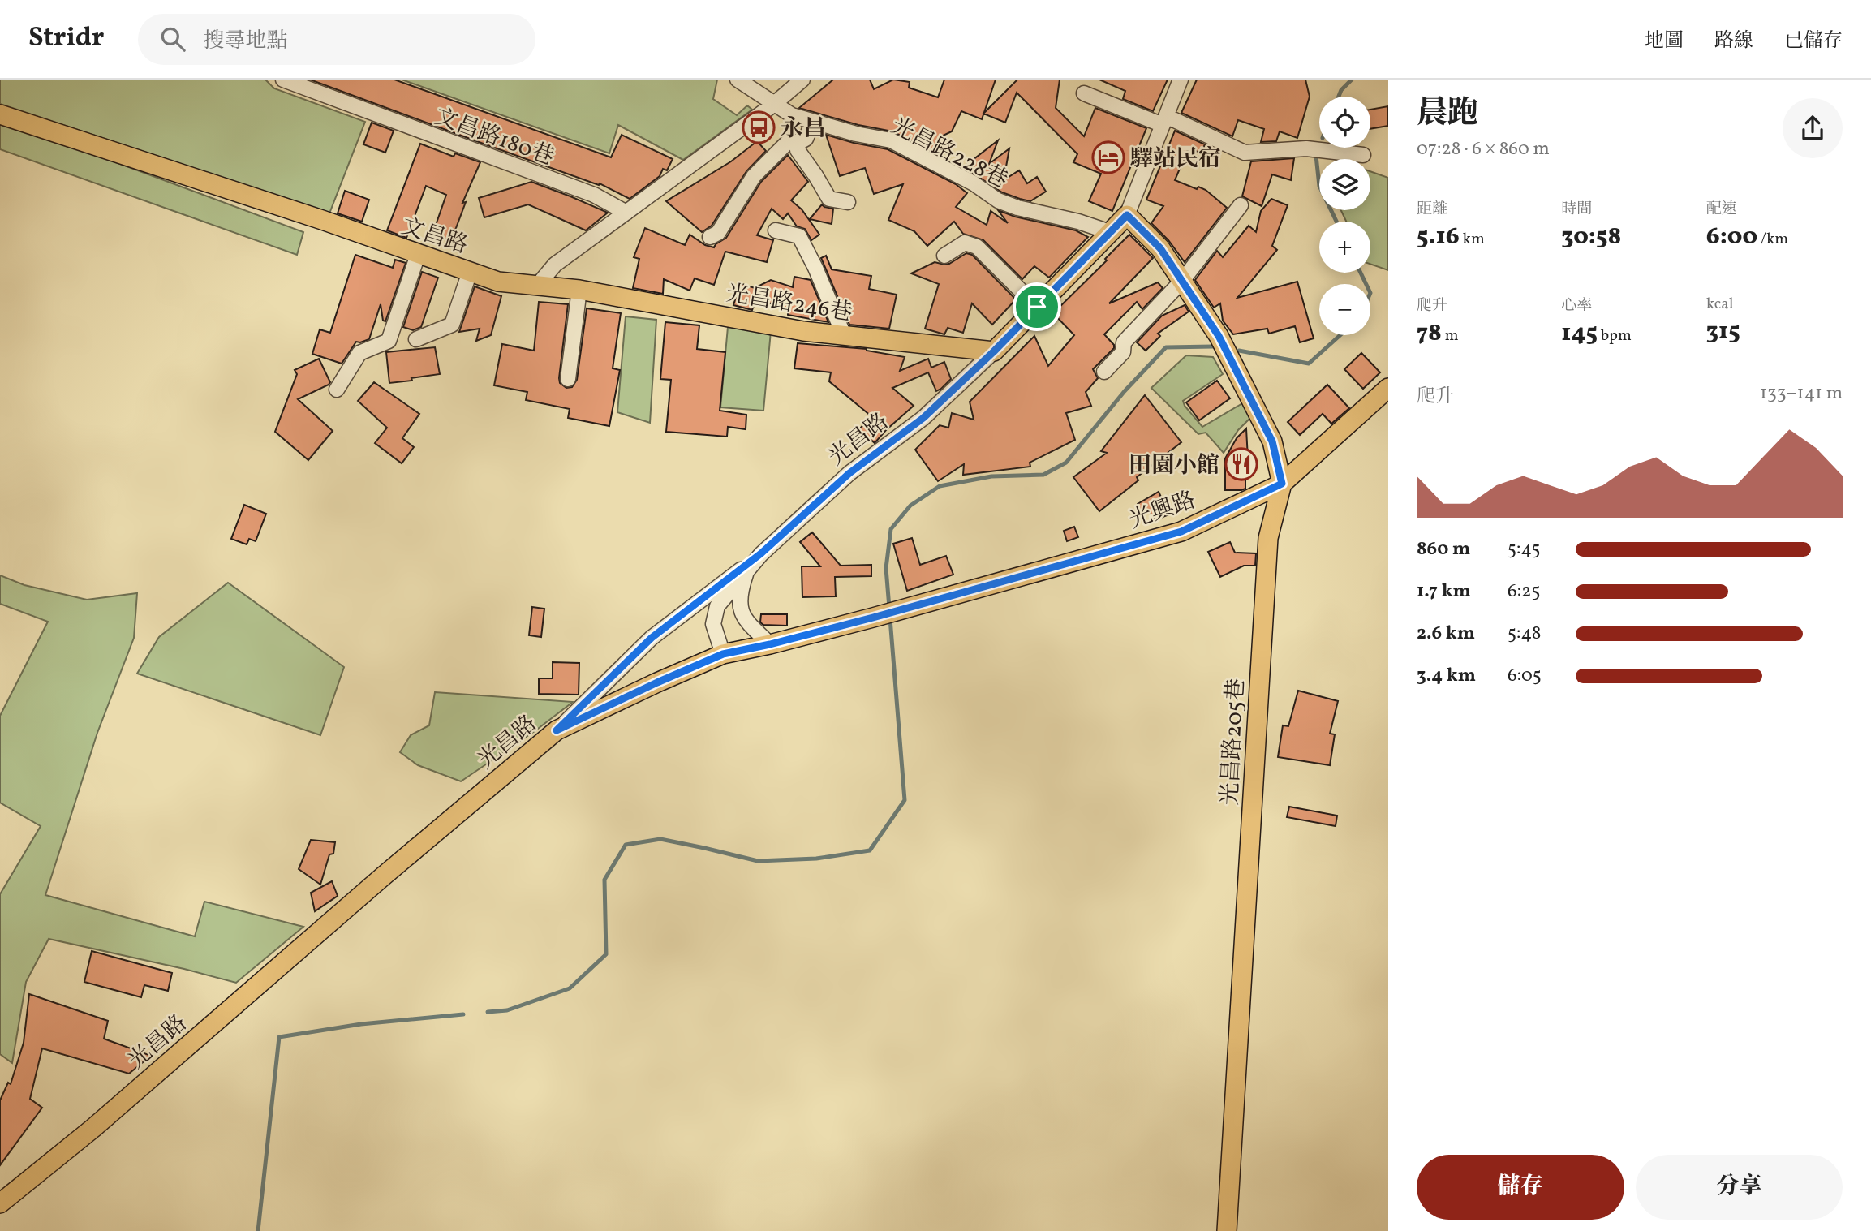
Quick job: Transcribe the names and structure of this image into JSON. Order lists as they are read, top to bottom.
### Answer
{
  "streets": {
    "main road": [
      "文昌路",
      "光昌路246巷",
      "光昌路",
      "光興路",
      "光昌路205巷"
    ],
    "street": ["文昌路180巷", "光昌路228巷"]
  },
  "crossings": [
    ["光昌路228巷", "光昌路"],
    ["文昌路", "光昌路246巷"],
    ["光昌路246巷", "光昌路"],
    ["光昌路", "光昌路205巷"],
    ["光興路", "光昌路205巷"]
  ],
  "places": {
    "bus stop": ["永昌"],
    "hotel": ["驛站民宿"],
    "restaurant": ["田園小館"]
  },
  "page": {
    "header": "Stridr",
    "search": "搜尋地點",
    "nav": ["地圖", "路線", "已儲存"],
    "heading": ["晨跑", "07:28 · 6 × 860 m"],
    "map_buttons": ["+", "−"],
    "stats": [
      ["距離", "5.16 km"],
      ["時間", "30:58"],
      ["配速", "6:00 /km"],
      ["爬升", "78 m"],
      ["心率", "145 bpm"],
      ["kcal", "315"]
    ],
    "chart": ["爬升", "133–141 m"],
    "list": [
      {
        "name": "860 m",
        "note": "5:45"
      },
      {
        "name": "1.7 km",
        "note": "6:25"
      },
      {
        "name": "2.6 km",
        "note": "5:48"
      },
      {
        "name": "3.4 km",
        "note": "6:05"
      }
    ],
    "buttons": ["儲存", "分享"]
  }
}
